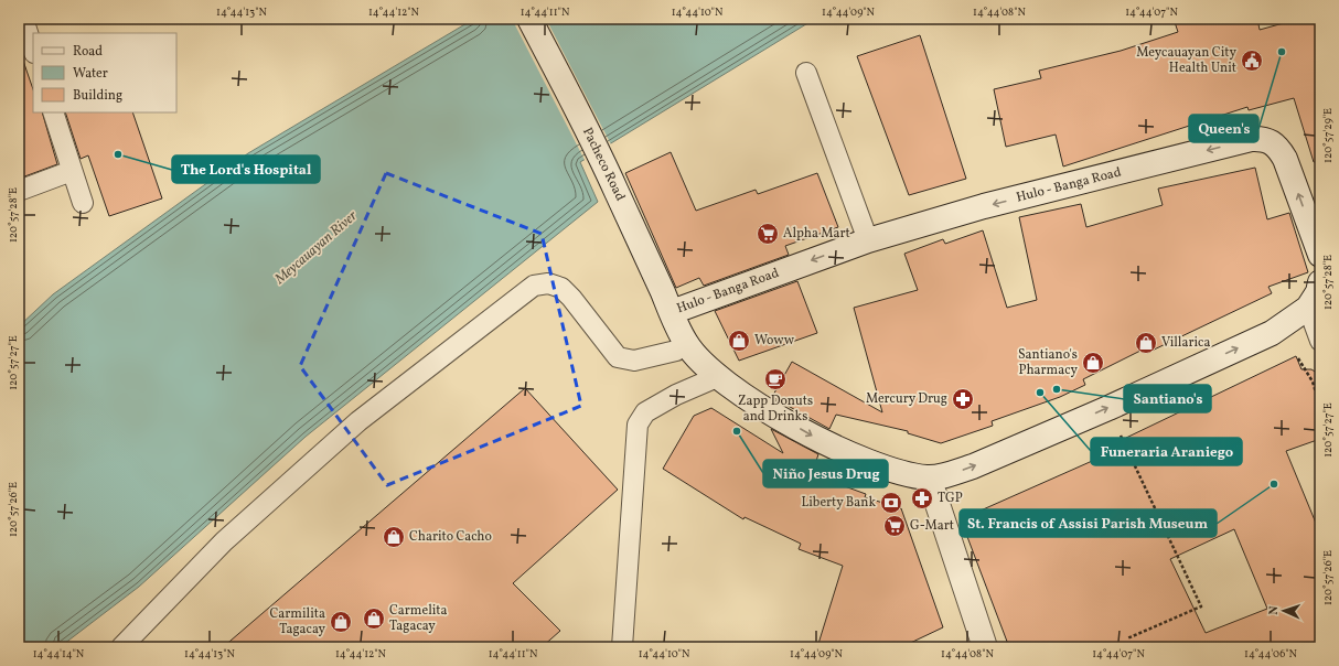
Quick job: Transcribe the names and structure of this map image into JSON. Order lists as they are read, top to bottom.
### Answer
{
  "streets": {
    "main road": ["Pacheco Road", "Hulo - Banga Road"]
  },
  "crossings": [
    ["Pacheco Road", "Hulo - Banga Road"]
  ],
  "water": ["Meycauayan River"],
  "places": {
    "other": [
      "Queen's",
      "The Lord's Hospital",
      "Santiano's",
      "Funeraria Araniego",
      "Niño Jesus Drug",
      "St. Francis of Assisi Parish Museum"
    ],
    "public building": ["Meycauayan City Health Unit"],
    "supermarket": ["Alpha Mart", "G-Mart"],
    "shop": [
      "Woww",
      "Villarica",
      "Santiano's Pharmacy",
      "Charito Cacho",
      "Carmelita Tagacay",
      "Carmilita Tagacay"
    ],
    "cafe": ["Zapp Donuts and Drinks"],
    "pharmacy": ["Mercury Drug", "TGP"],
    "bank": ["Liberty Bank"]
  },
  "legend": ["Road", "Water", "Building"],
  "north": "left",
  "coordinates": [
    "14°44'13\"N",
    "14°44'12\"N",
    "14°44'11\"N",
    "14°44'10\"N",
    "14°44'09\"N",
    "14°44'08\"N",
    "14°44'07\"N",
    "120°57'29\"E",
    "120°57'28\"E",
    "120°57'27\"E",
    "120°57'26\"E",
    "14°44'14\"N",
    "14°44'06\"N"
  ]
}
